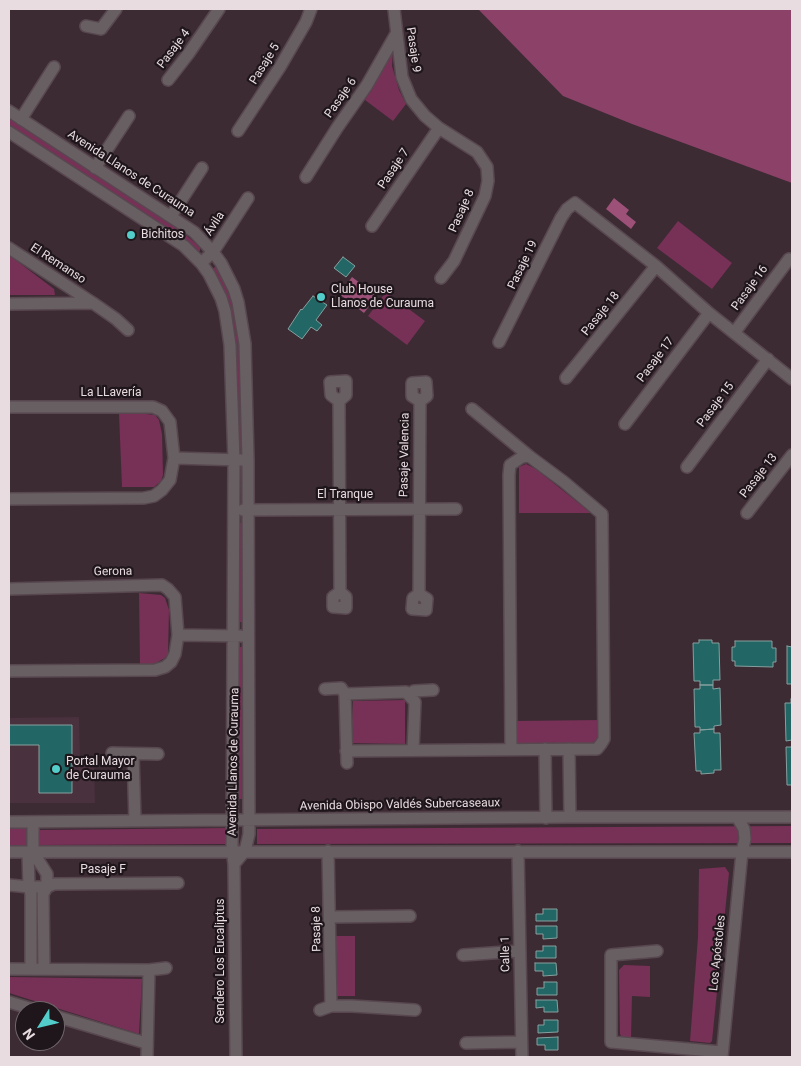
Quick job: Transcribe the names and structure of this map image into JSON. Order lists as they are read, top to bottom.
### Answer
{
  "streets": {
    "street": [
      "Pasaje 4",
      "Pasaje 9",
      "Pasaje 5",
      "Pasaje 6",
      "Pasaje 7",
      "Avenida Llanos de Curauma",
      "Pasaje 8",
      "Ávila",
      "El Remanso",
      "Pasaje 19",
      "Pasaje 16",
      "Pasaje 18",
      "Pasaje 17",
      "La LLavería",
      "Pasaje 15",
      "Pasaje Valencia",
      "Pasaje 13",
      "El Tranque",
      "Gerona",
      "Avenida Obispo Valdés Subercaseaux",
      "Pasaje F",
      "Los Apóstoles",
      "Calle 1",
      "Sendero Los Eucaliptus"
    ]
  },
  "crossings": [
    ["Pasaje 9", "Pasaje 6"],
    ["Pasaje 9", "Pasaje 7"],
    ["Pasaje 9", "Pasaje 8"],
    ["Avenida Llanos de Curauma", "Ávila"],
    ["Avenida Llanos de Curauma", "El Tranque"],
    ["Avenida Llanos de Curauma", "Avenida Obispo Valdés Subercaseaux"],
    ["Avenida Llanos de Curauma", "Sendero Los Eucaliptus"],
    ["Pasaje 19", "Pasaje 18"],
    ["Pasaje Valencia", "El Tranque"],
    ["Avenida Obispo Valdés Subercaseaux", "Los Apóstoles"]
  ],
  "places": ["Bichitos", "Club House Llanos de Curauma", "Portal Mayor de Curauma"],
  "north": "bottom left"
}
